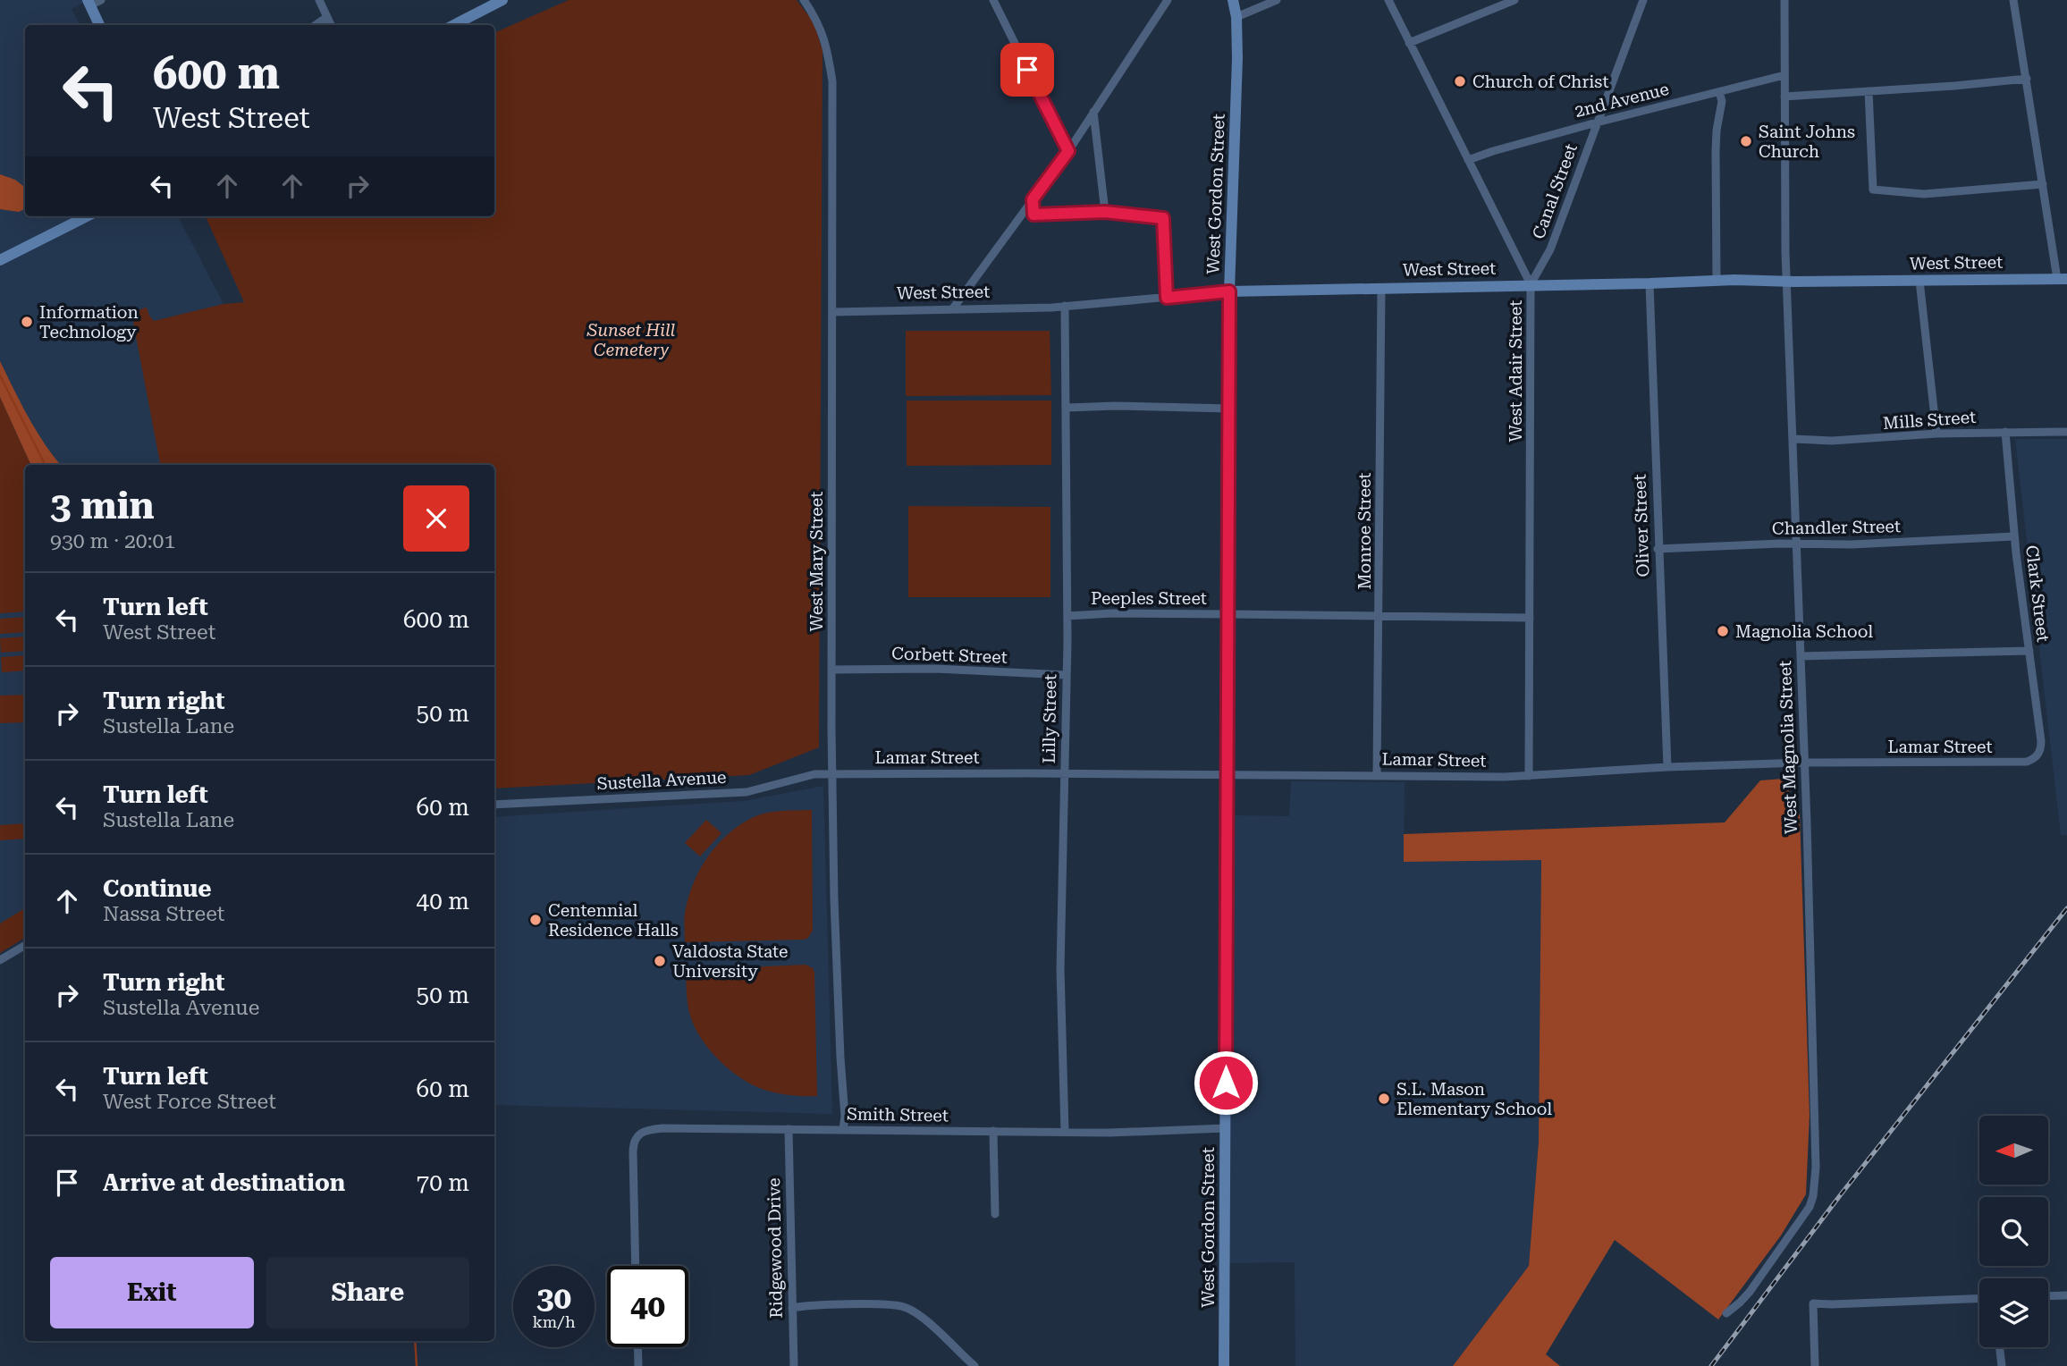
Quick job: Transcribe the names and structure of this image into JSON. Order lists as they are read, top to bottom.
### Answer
{
  "streets": {
    "street": [
      "2nd Avenue",
      "Canal Street",
      "West Gordon Street",
      "West Street",
      "West Adair Street",
      "Mills Street",
      "Oliver Street",
      "Chandler Street",
      "Monroe Street",
      "West Mary Street",
      "Clark Street",
      "Peeples Street",
      "Corbett Street",
      "Lilly Street",
      "Lamar Street",
      "West Magnolia Street",
      "Sustella Avenue",
      "Smith Street",
      "Ridgewood Drive"
    ]
  },
  "crossings": [
    ["2nd Avenue", "Canal Street"],
    ["2nd Avenue", "West Adair Street"],
    ["2nd Avenue", "West Magnolia Street"],
    ["Canal Street", "West Street"],
    ["Canal Street", "West Adair Street"],
    ["West Gordon Street", "West Street"],
    ["West Gordon Street", "Peeples Street"],
    ["West Gordon Street", "Lamar Street"],
    ["West Gordon Street", "Smith Street"],
    ["West Street", "West Adair Street"],
    ["West Street", "Oliver Street"],
    ["West Street", "Monroe Street"],
    ["West Street", "West Mary Street"],
    ["West Street", "Lilly Street"],
    ["West Street", "West Magnolia Street"],
    ["West Adair Street", "Peeples Street"],
    ["West Adair Street", "Lamar Street"],
    ["Mills Street", "Clark Street"],
    ["Mills Street", "West Magnolia Street"],
    ["Oliver Street", "Chandler Street"],
    ["Oliver Street", "Lamar Street"],
    ["Chandler Street", "Clark Street"],
    ["Chandler Street", "West Magnolia Street"],
    ["Monroe Street", "Peeples Street"],
    ["Monroe Street", "Lamar Street"],
    ["West Mary Street", "Corbett Street"],
    ["West Mary Street", "Lamar Street"],
    ["West Mary Street", "Sustella Avenue"],
    ["West Mary Street", "Smith Street"],
    ["Clark Street", "Lamar Street"],
    ["Peeples Street", "Lilly Street"],
    ["Corbett Street", "Lilly Street"],
    ["Lilly Street", "Lamar Street"],
    ["Lilly Street", "Smith Street"],
    ["Lamar Street", "West Magnolia Street"],
    ["Lamar Street", "Sustella Avenue"],
    ["Smith Street", "Ridgewood Drive"]
  ],
  "parks": ["Sunset Hill Cemetery"],
  "places": [
    "Church of Christ",
    "Saint Johns Church",
    "Information Technology",
    "Magnolia School",
    "Centennial Residence Halls",
    "Valdosta State University",
    "S.L. Mason Elementary School"
  ],
  "north": "left",
  "page": {
    "turn": ["600 m", "West Street"],
    "heading": ["3 min", "930 m · 20:01"],
    "list": [
      {
        "name": "Turn left",
        "note": "West Street",
        "value": "600 m"
      },
      {
        "name": "Turn right",
        "note": "Sustella Lane",
        "value": "50 m"
      },
      {
        "name": "Turn left",
        "note": "Sustella Lane",
        "value": "60 m"
      },
      {
        "name": "Continue",
        "note": "Nassa Street",
        "value": "40 m"
      },
      {
        "name": "Turn right",
        "note": "Sustella Avenue",
        "value": "50 m"
      },
      {
        "name": "Turn left",
        "note": "West Force Street",
        "value": "60 m"
      },
      {
        "name": "Arrive at destination",
        "value": "70 m"
      }
    ],
    "buttons": ["Exit", "Share"],
    "speed": "30 km/h",
    "limit": "40"
  }
}
